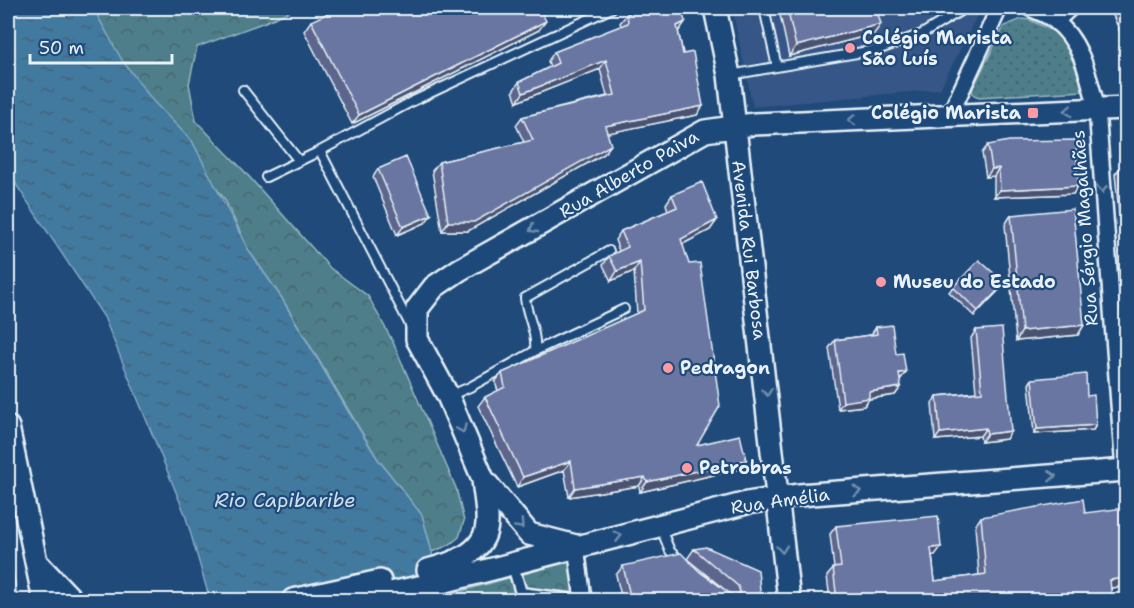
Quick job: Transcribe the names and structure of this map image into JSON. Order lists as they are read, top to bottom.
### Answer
{
  "streets": {
    "main road": ["Rua Alberto Paiva", "Avenida Rui Barbosa", "Rua Amélia"],
    "street": ["Rua Sérgio Magalhães"]
  },
  "crossings": [
    ["Rua Alberto Paiva", "Rua Sérgio Magalhães"],
    ["Rua Alberto Paiva", "Avenida Rui Barbosa"],
    ["Rua Alberto Paiva", "Rua Amélia"],
    ["Rua Sérgio Magalhães", "Rua Amélia"],
    ["Avenida Rui Barbosa", "Rua Amélia"]
  ],
  "one_way": ["Rua Sérgio Magalhães", "Avenida Rui Barbosa", "Rua Amélia"],
  "water": ["Rio Capibaribe"],
  "places": {
    "other": [
      "Colégio Marista São Luís",
      "Museu do Estado",
      "Pedragon",
      "Petrobras"
    ],
    "transit": ["Colégio Marista"]
  },
  "scale_bar": "50 m"
}
